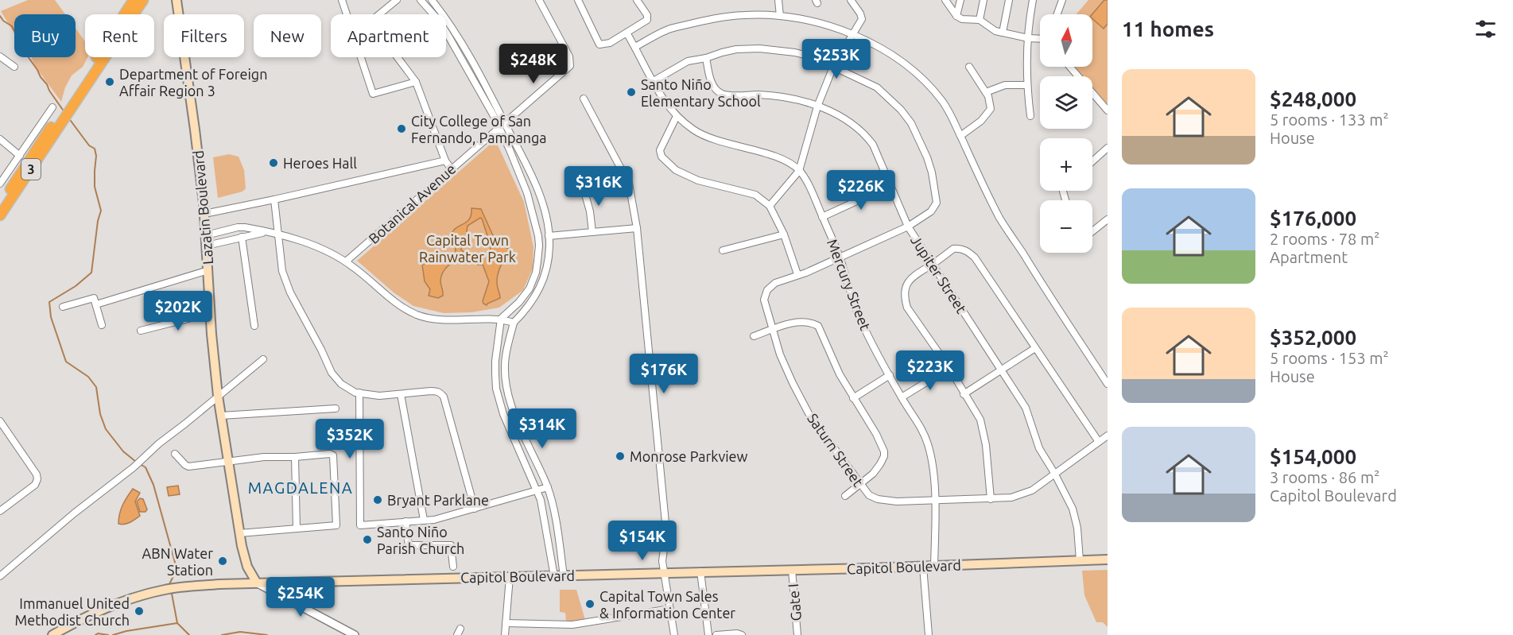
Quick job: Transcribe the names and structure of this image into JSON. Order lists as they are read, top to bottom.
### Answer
{
  "streets": {
    "highway": ["3"],
    "main road": ["Lazatin Boulevard", "Capitol Boulevard"],
    "street": [
      "Botanical Avenue",
      "Jupiter Street",
      "Mercury Street",
      "Saturn Street",
      "Gate I"
    ]
  },
  "crossings": [
    ["Lazatin Boulevard", "Capitol Boulevard"],
    ["Jupiter Street", "Saturn Street"],
    ["Jupiter Street", "Capitol Boulevard"],
    ["Mercury Street", "Saturn Street"],
    ["Mercury Street", "Capitol Boulevard"],
    ["Capitol Boulevard", "Gate I"]
  ],
  "districts": ["MAGDALENA"],
  "parks": ["Capital Town Rainwater Park"],
  "places": [
    "Department of Foreign Affair Region 3",
    "Santo Niño Elementary School",
    "City College of San Fernando, Pampanga",
    "Heroes Hall",
    "Monrose Parkview",
    "Bryant Parklane",
    "Santo Niño Parish Church",
    "ABN Water Station",
    "Capital Town Sales & Information Center",
    "Immanuel United Methodist Church"
  ],
  "north": "top",
  "page": {
    "heading": "11 homes",
    "map_buttons": ["+", "−"],
    "chip": [
      "Buy",
      "Rent",
      "Filters",
      "New",
      "Apartment"
    ],
    "price": [
      "$253K",
      "$248K",
      "$316K",
      "$226K",
      "$202K",
      "$223K",
      "$176K",
      "$314K",
      "$352K",
      "$154K",
      "$254K"
    ],
    "list": [
      {
        "name": "$248,000",
        "note": "5 rooms · 133 m² · House"
      },
      {
        "name": "$176,000",
        "note": "2 rooms · 78 m² · Apartment"
      },
      {
        "name": "$352,000",
        "note": "5 rooms · 153 m² · House"
      },
      {
        "name": "$154,000",
        "note": "3 rooms · 86 m² · Capitol Boulevard"
      }
    ]
  }
}
